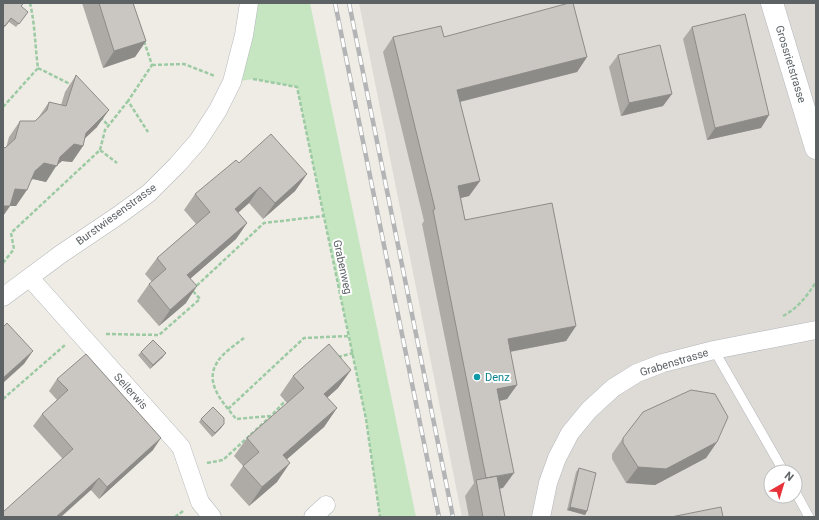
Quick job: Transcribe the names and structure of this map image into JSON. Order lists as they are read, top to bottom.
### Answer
{
  "streets": {
    "street": [
      "Grossrietstrasse",
      "Burstwiesenstrasse",
      "Grabenstrasse",
      "Seilerwis"
    ],
    "path": ["Grabenweg"]
  },
  "crossings": [
    ["Burstwiesenstrasse", "Grabenweg"],
    ["Burstwiesenstrasse", "Seilerwis"]
  ],
  "places": ["Denz"],
  "north": "top right"
}
